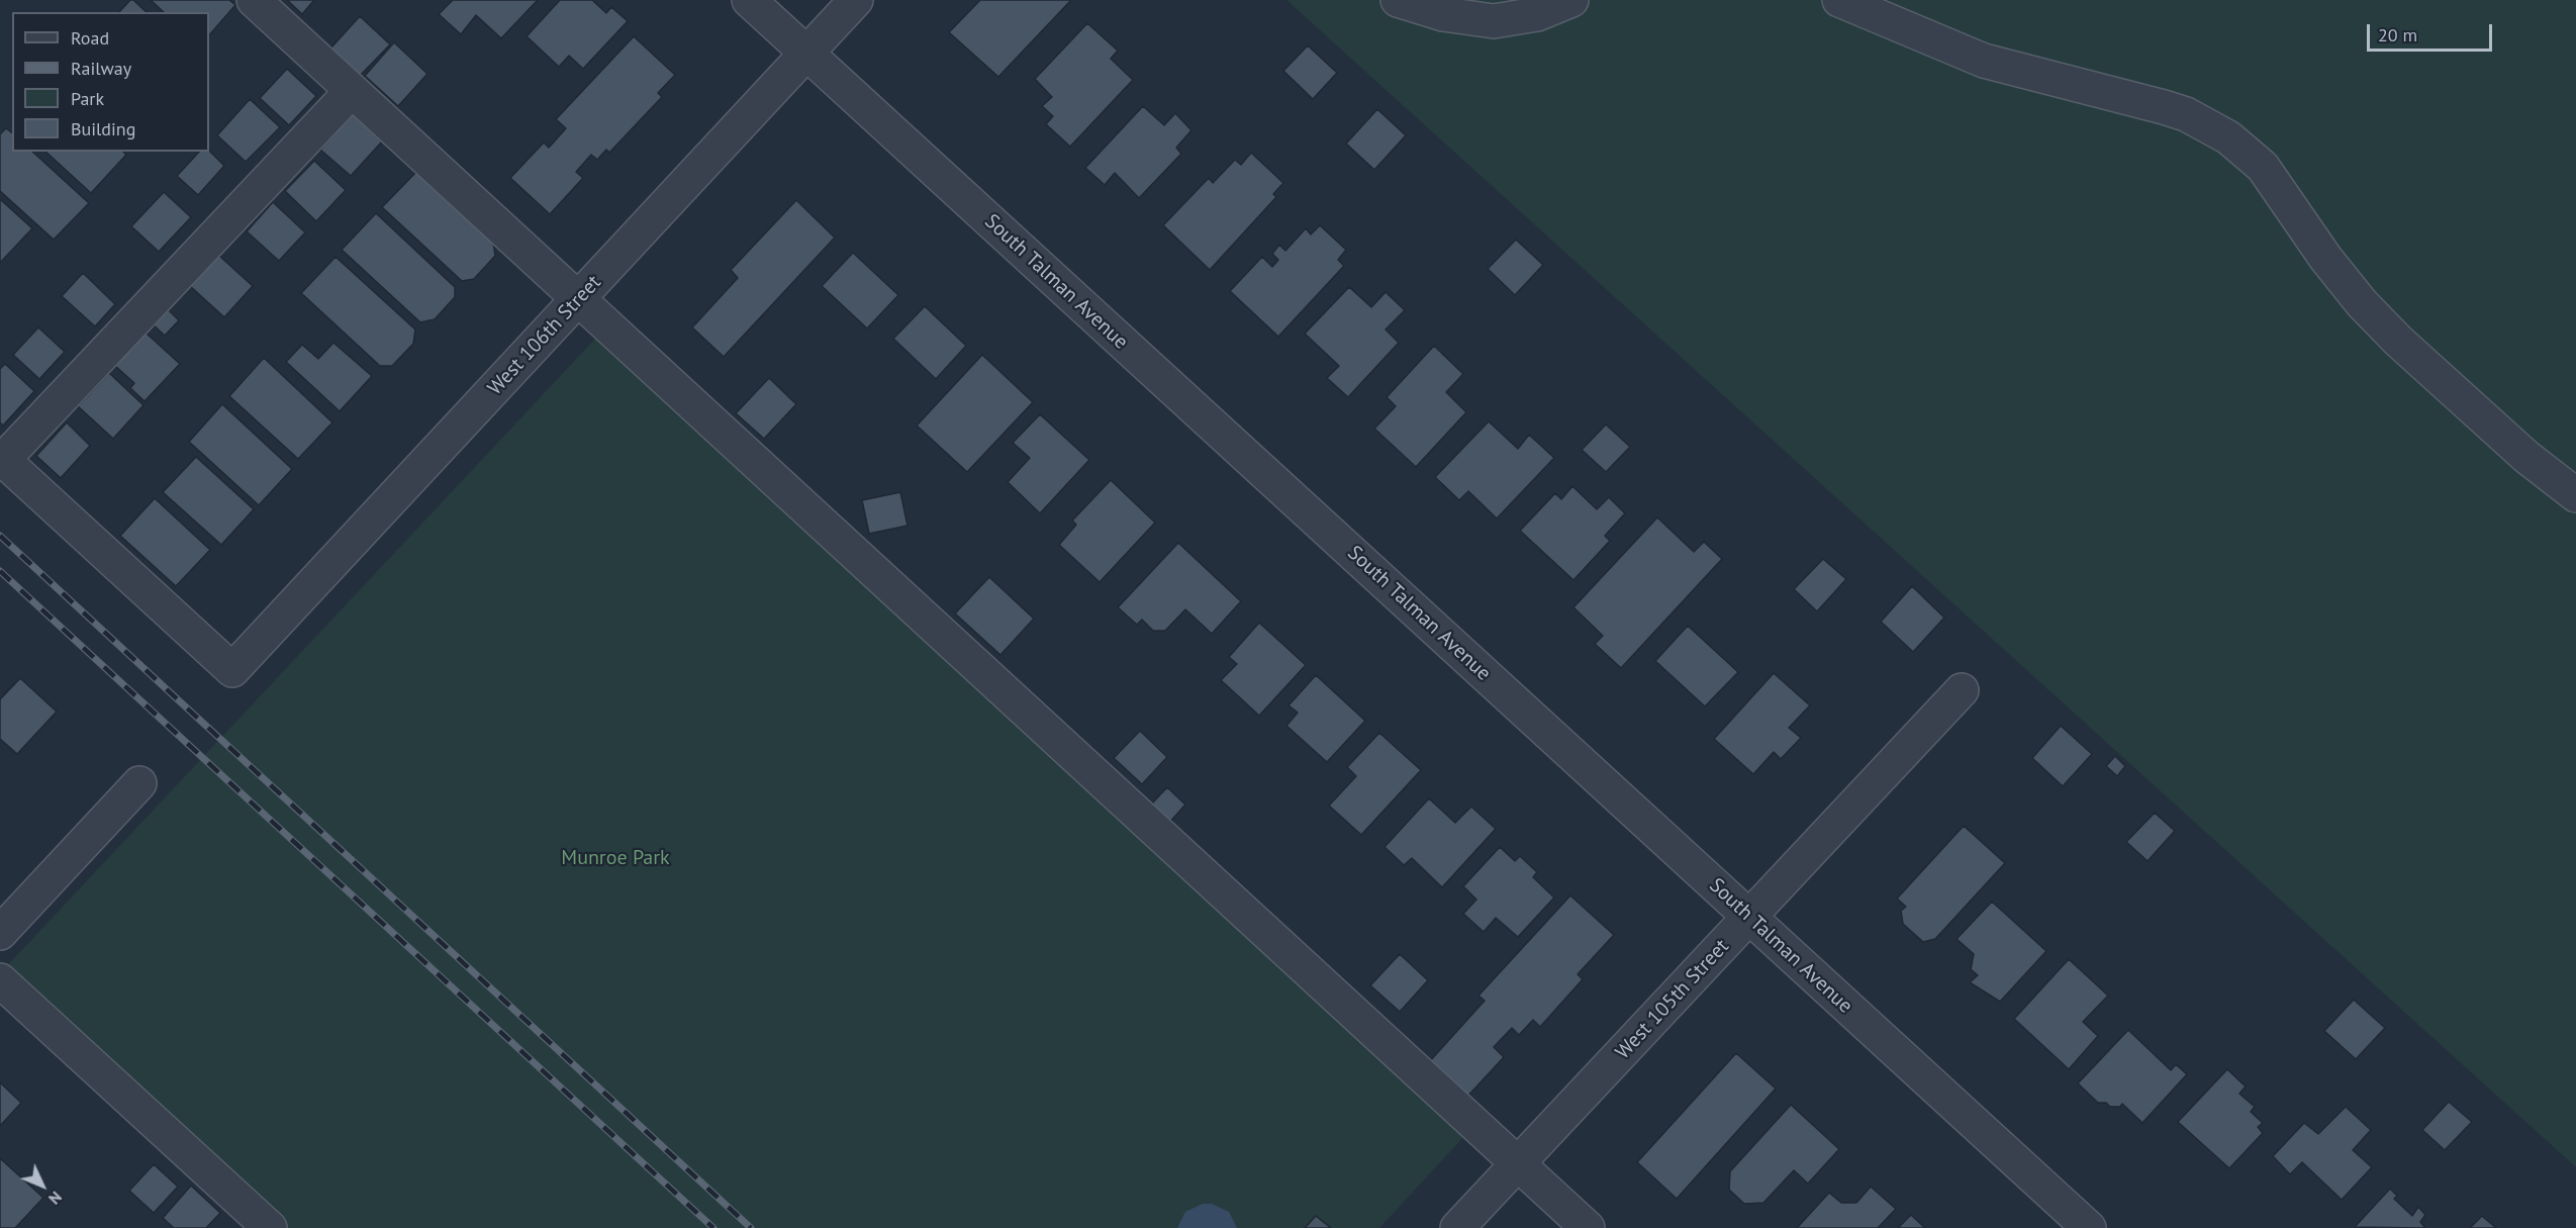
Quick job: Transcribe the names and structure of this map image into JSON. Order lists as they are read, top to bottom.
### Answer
{
  "streets": {
    "street": ["South Talman Avenue", "West 106th Street", "West 105th Street"]
  },
  "crossings": [
    ["South Talman Avenue", "West 106th Street"],
    ["South Talman Avenue", "West 105th Street"]
  ],
  "parks": ["Munroe Park"],
  "legend": [
    "Road",
    "Railway",
    "Park",
    "Building"
  ],
  "scale_bar": "20 m",
  "north": "bottom right"
}
